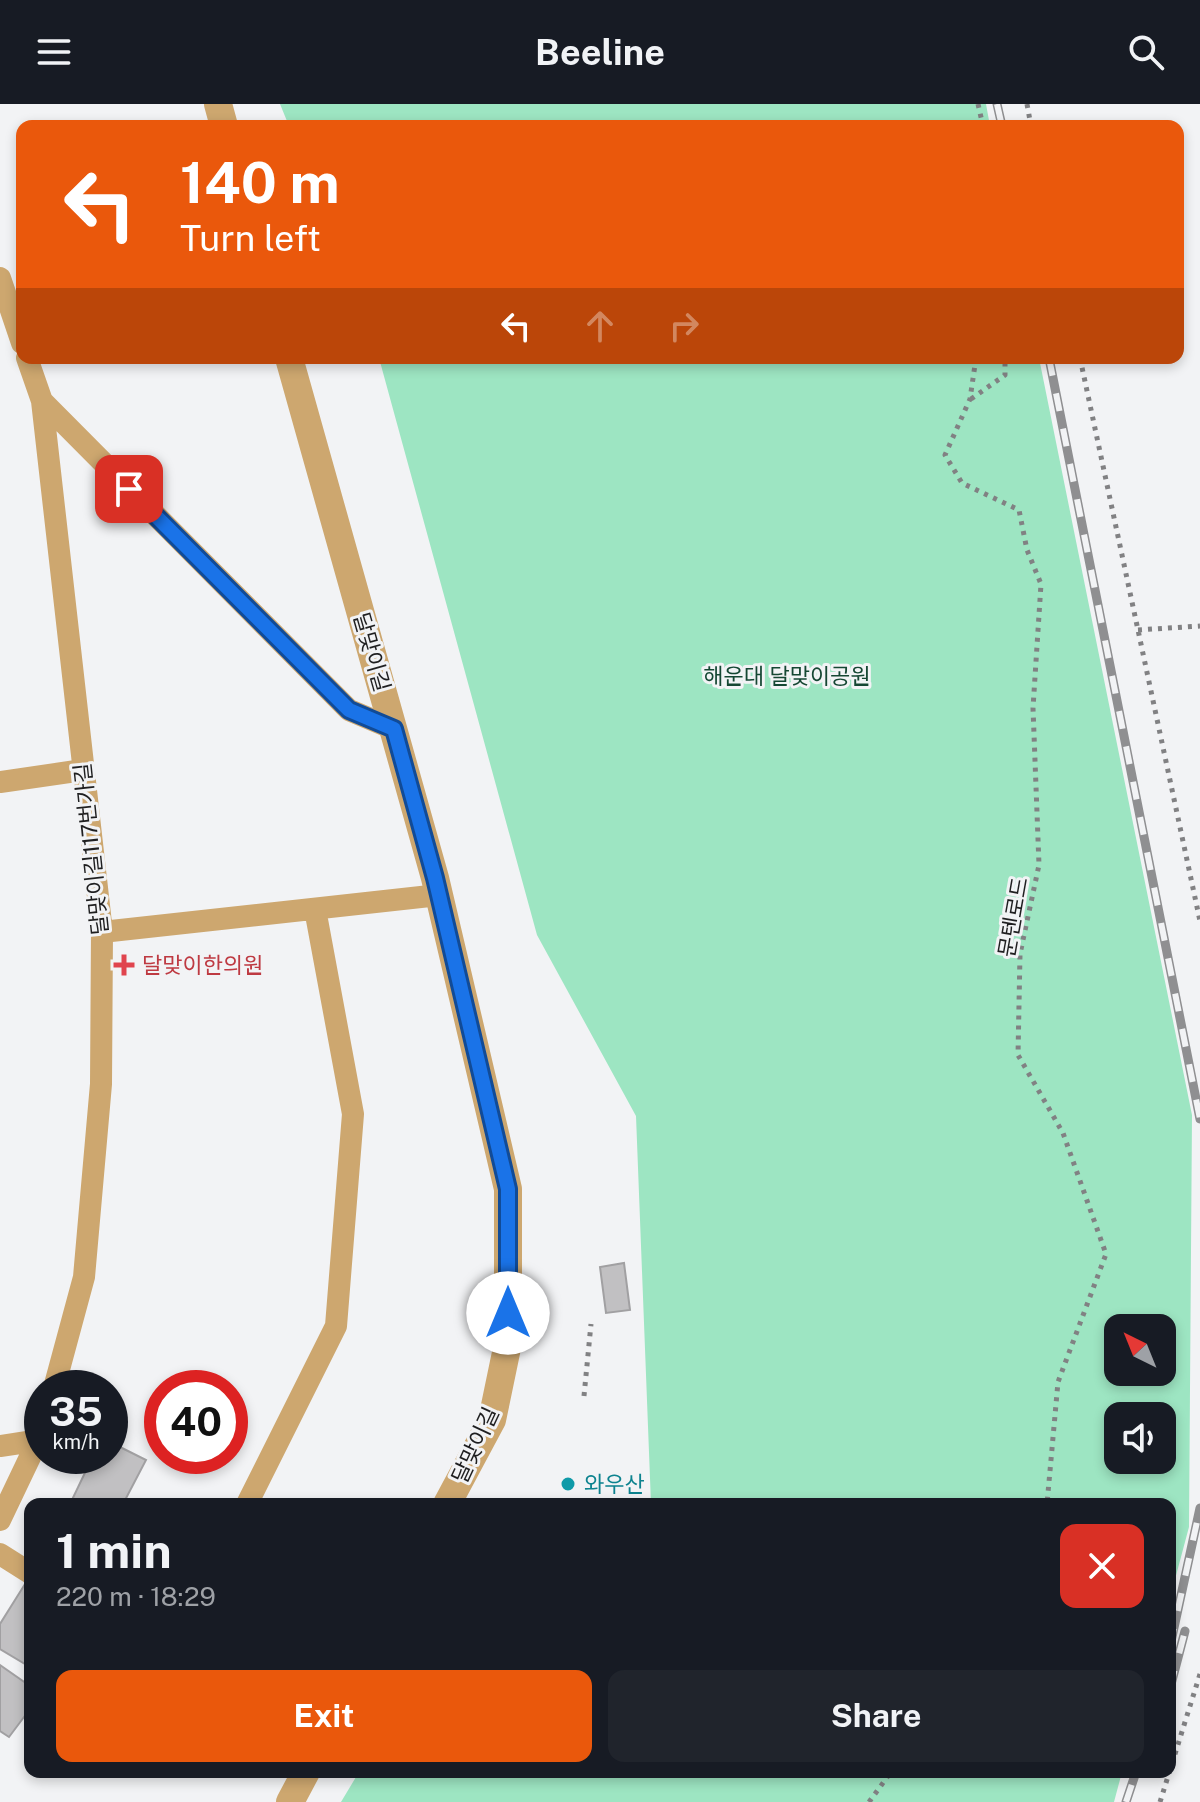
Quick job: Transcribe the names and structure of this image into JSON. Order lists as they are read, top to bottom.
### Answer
{
  "streets": {
    "street": ["달맞이길", "달맞이길117번가길"],
    "path": ["문텐로드"]
  },
  "parks": ["해운대 달맞이공원"],
  "places": {
    "health": ["달맞이한의원"],
    "other": ["와우산"]
  },
  "north": "top left",
  "page": {
    "header": "Beeline",
    "turn": ["140 m", "Turn left"],
    "speed": "35 km/h",
    "limit": "40",
    "heading": ["1 min", "220 m · 18:29"],
    "buttons": ["Exit", "Share"]
  }
}
